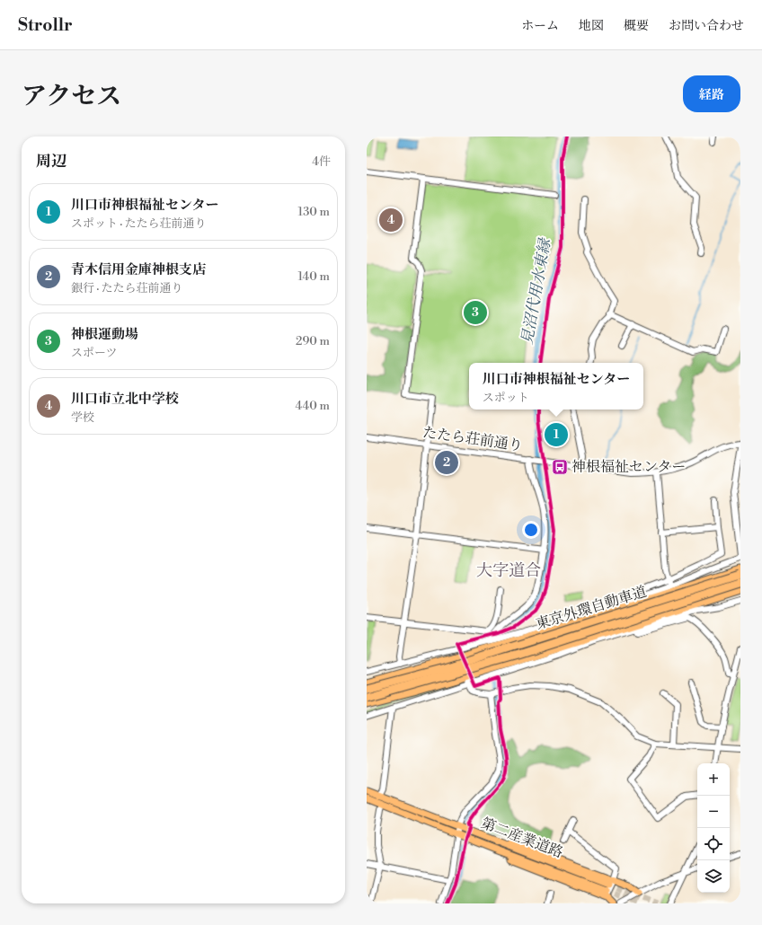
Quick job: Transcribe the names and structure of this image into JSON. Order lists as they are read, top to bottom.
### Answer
{
  "streets": {
    "highway": ["東京外環自動車道"],
    "main road": ["第二産業道路"],
    "street": ["たたら荘前通り"]
  },
  "districts": ["大字道合"],
  "water": ["見沼代用水東縁"],
  "places": {
    "bus stop": ["神根福祉センター"]
  },
  "page": {
    "header": "Strollr",
    "nav": [
      "ホーム",
      "地図",
      "概要",
      "お問い合わせ"
    ],
    "title": "アクセス",
    "buttons": "経路",
    "heading": ["周辺", "4件"],
    "list": [
      {
        "mark": "1",
        "name": "川口市神根福祉センター",
        "note": "スポット · たたら荘前通り",
        "value": "130 m"
      },
      {
        "mark": "2",
        "name": "青木信用金庫神根支店",
        "note": "銀行 · たたら荘前通り",
        "value": "140 m"
      },
      {
        "mark": "3",
        "name": "神根運動場",
        "note": "スポーツ",
        "value": "290 m"
      },
      {
        "mark": "4",
        "name": "川口市立北中学校",
        "note": "学校",
        "value": "440 m"
      }
    ],
    "pins": [
      "4",
      "3",
      "1",
      "2"
    ],
    "popup": ["川口市神根福祉センター", "スポット"],
    "map_buttons": ["+", "−"]
  }
}
